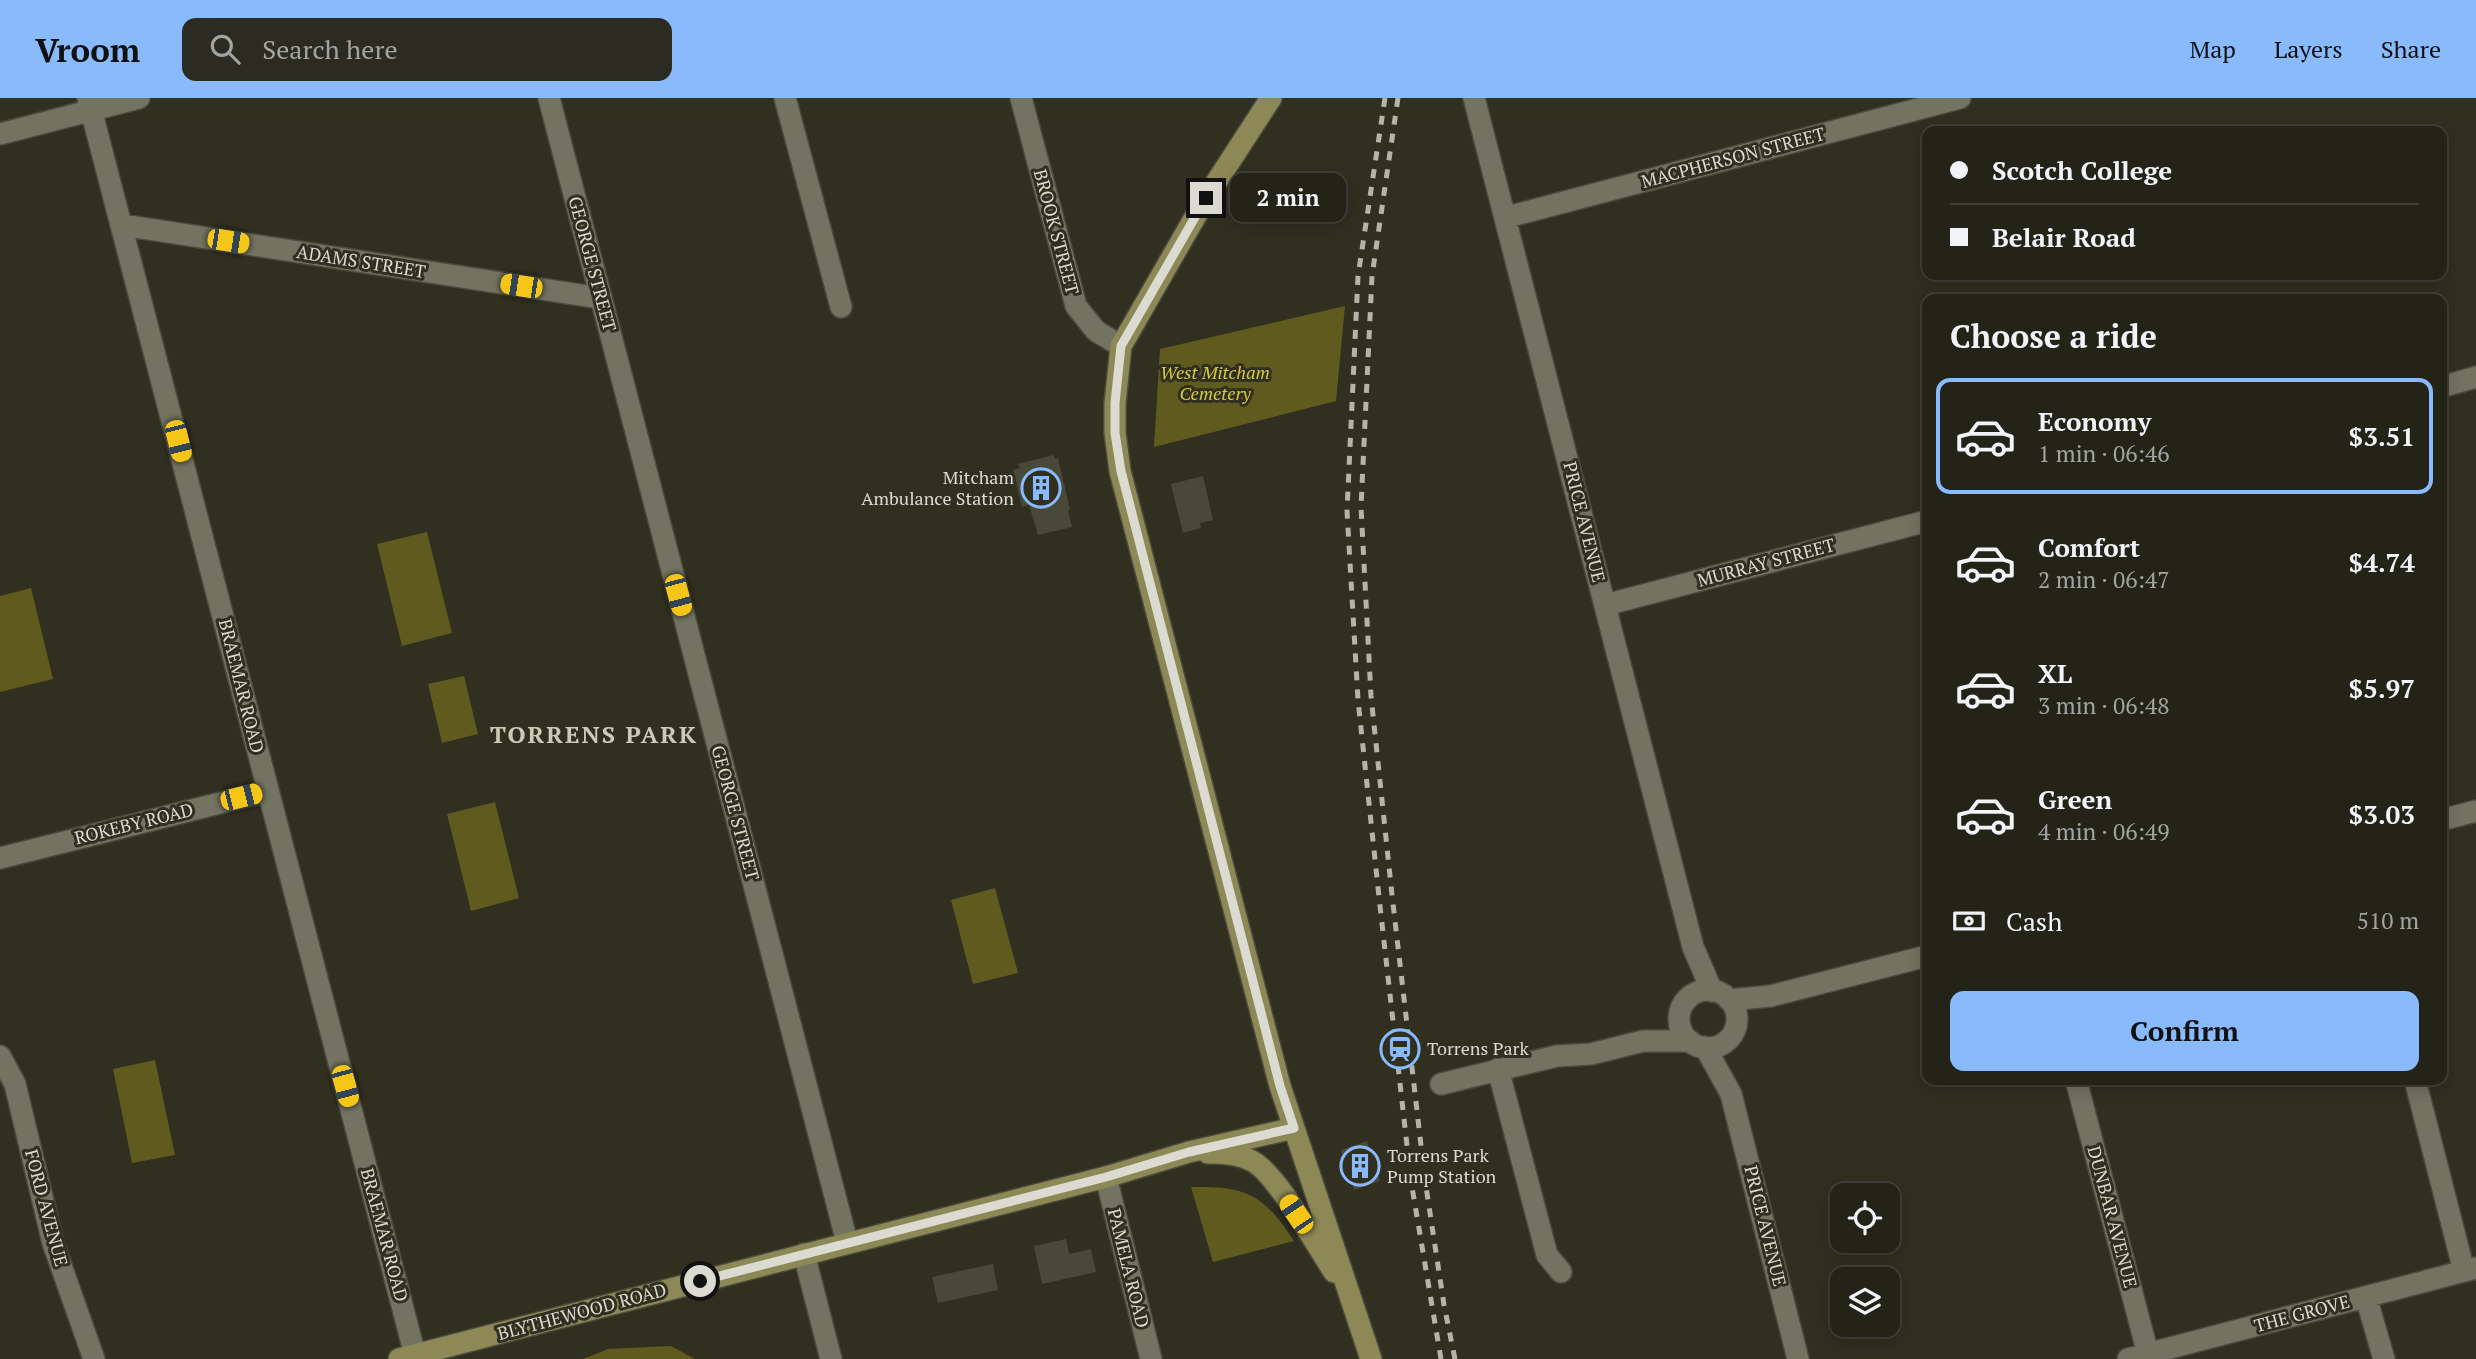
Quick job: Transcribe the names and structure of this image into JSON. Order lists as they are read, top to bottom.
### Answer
{
  "streets": {
    "main road": ["BLYTHEWOOD ROAD"],
    "street": [
      "MACPHERSON STREET",
      "BROOK STREET",
      "ADAMS STREET",
      "GEORGE STREET",
      "PRICE AVENUE",
      "MURRAY STREET",
      "BRAEMAR ROAD",
      "ROKEBY ROAD",
      "FORD AVENUE",
      "DUNBAR AVENUE",
      "PAMELA ROAD",
      "THE GROVE"
    ]
  },
  "crossings": [
    ["MACPHERSON STREET", "PRICE AVENUE"],
    ["ADAMS STREET", "GEORGE STREET"],
    ["ADAMS STREET", "BRAEMAR ROAD"],
    ["GEORGE STREET", "BLYTHEWOOD ROAD"],
    ["PRICE AVENUE", "MURRAY STREET"],
    ["BRAEMAR ROAD", "ROKEBY ROAD"],
    ["BRAEMAR ROAD", "BLYTHEWOOD ROAD"],
    ["DUNBAR AVENUE", "THE GROVE"],
    ["PAMELA ROAD", "BLYTHEWOOD ROAD"]
  ],
  "districts": ["TORRENS PARK"],
  "parks": ["West Mitcham Cemetery"],
  "places": {
    "building": ["Mitcham Ambulance Station", "Torrens Park Pump Station"],
    "station": ["Torrens Park"]
  },
  "page": {
    "header": "Vroom",
    "search": "Search here",
    "nav": ["Map", "Layers", "Share"],
    "banner": ["Scotch College", "Belair Road"],
    "bubble": "2 min",
    "heading": "Choose a ride",
    "list": [
      {
        "name": "Economy",
        "note": "1 min · 06:46",
        "value": "$3.51"
      },
      {
        "name": "Comfort",
        "note": "2 min · 06:47",
        "value": "$4.74"
      },
      {
        "name": "XL",
        "note": "3 min · 06:48",
        "value": "$5.97"
      },
      {
        "name": "Green",
        "note": "4 min · 06:49",
        "value": "$3.03"
      }
    ],
    "pay": ["Cash", "510 m"],
    "buttons": "Confirm"
  }
}
